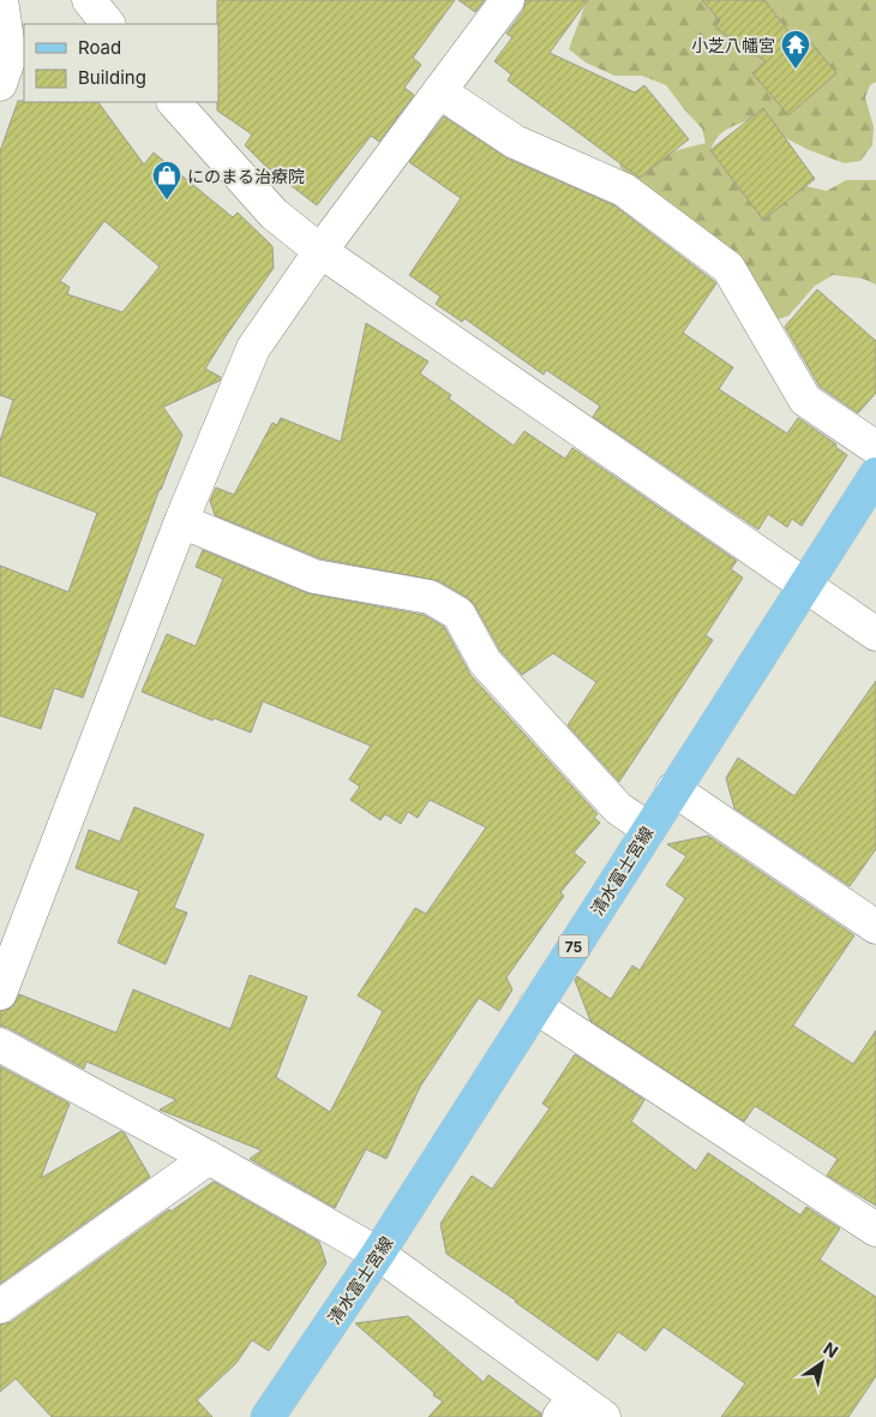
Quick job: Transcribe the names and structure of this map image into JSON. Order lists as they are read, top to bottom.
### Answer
{
  "streets": {
    "main road": ["清水富士宮線", "75"]
  },
  "places": {
    "temple": ["小芝八幡宮"],
    "shop": ["にのまる治療院"]
  },
  "legend": ["Road", "Building"],
  "north": "top right"
}
